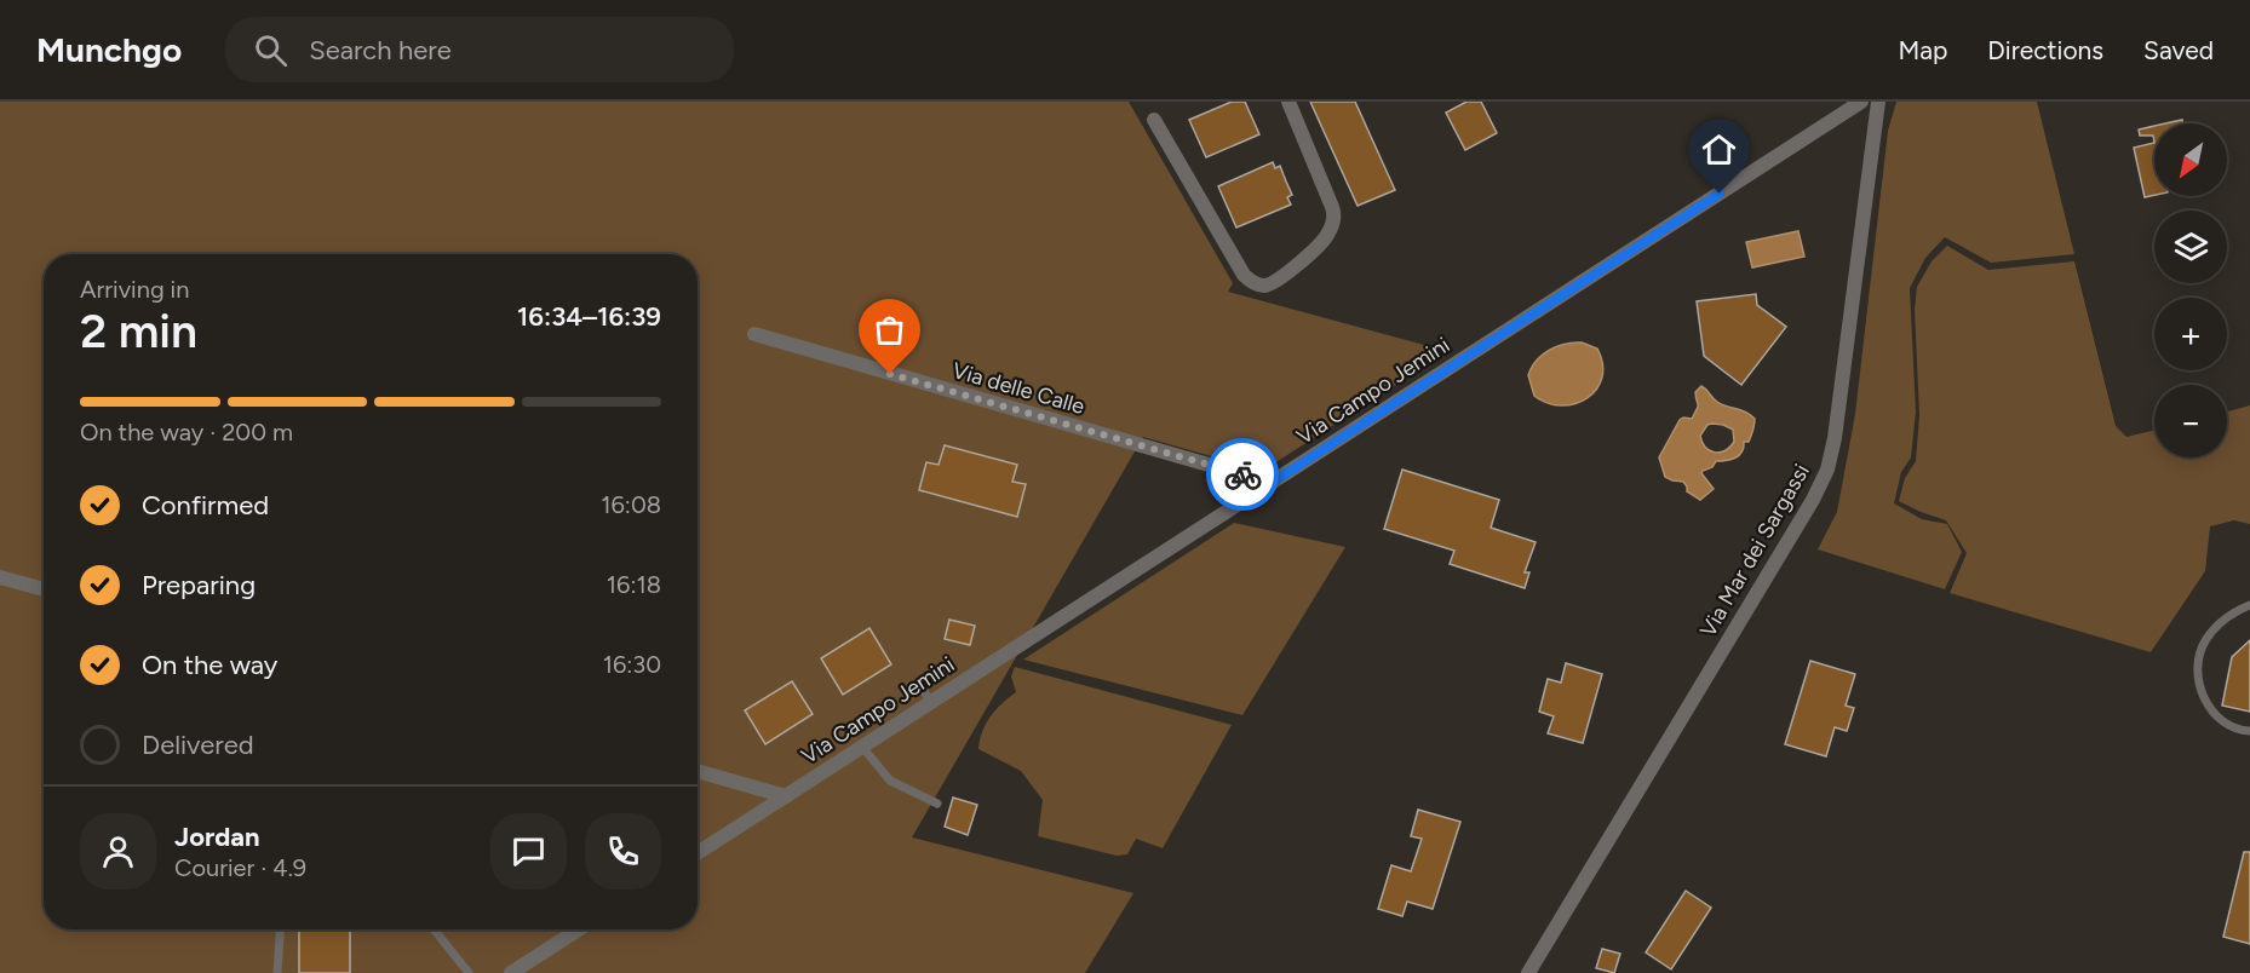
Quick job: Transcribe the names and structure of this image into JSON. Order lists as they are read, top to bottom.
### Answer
{
  "streets": {
    "street": ["Via delle Calle", "Via Campo Jemini", "Via Mar dei Sargassi"]
  },
  "crossings": [
    ["Via delle Calle", "Via Campo Jemini"]
  ],
  "north": "bottom left",
  "page": {
    "header": "Munchgo",
    "search": "Search here",
    "nav": ["Map", "Directions", "Saved"],
    "map_buttons": ["+", "−"],
    "heading": ["2 min", "Arriving in", "16:34–16:39"],
    "panel": ["Jordan", "Courier · 4.9"],
    "bar": "On the way · 200 m",
    "list": [
      ["Confirmed", "16:08"],
      ["Preparing", "16:18"],
      ["On the way", "16:30"],
      "Delivered"
    ]
  }
}
